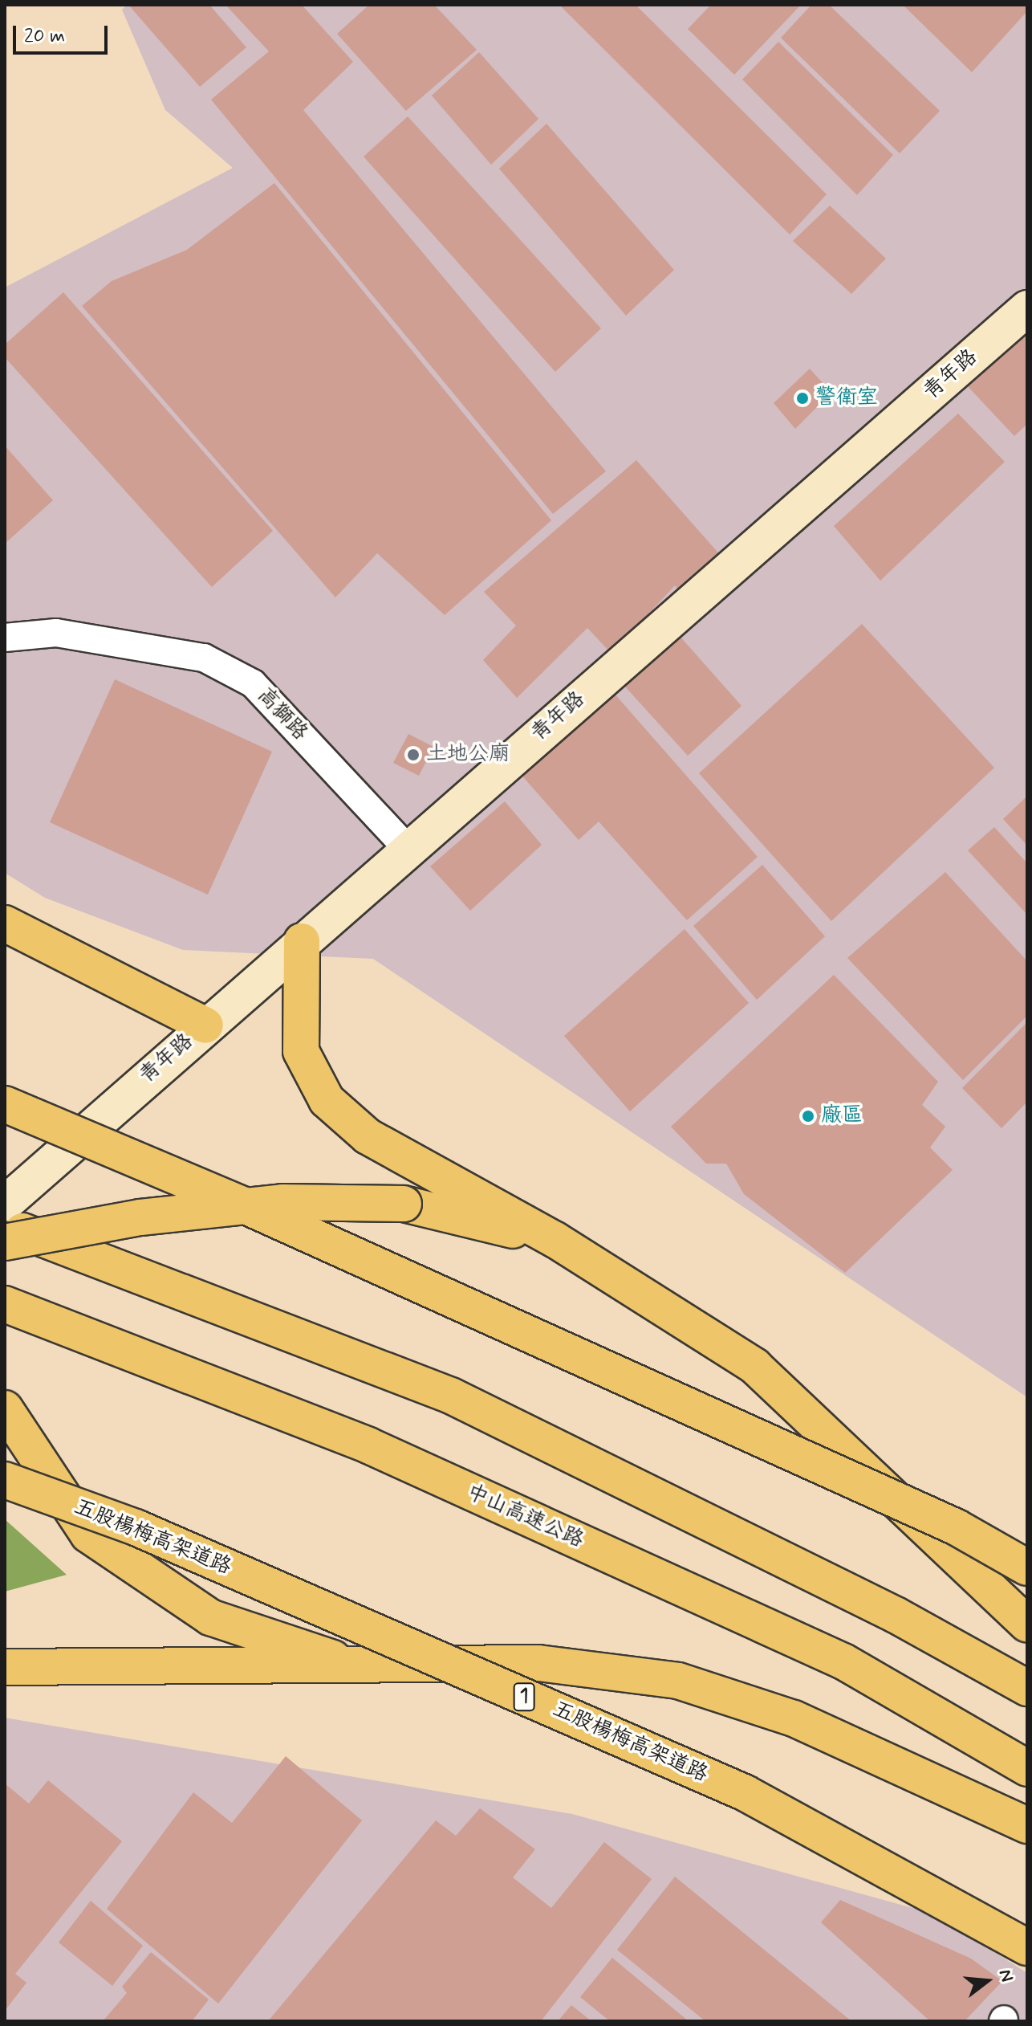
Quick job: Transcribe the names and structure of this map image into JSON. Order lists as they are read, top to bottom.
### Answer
{
  "streets": {
    "highway": ["中山高速公路", "五股楊梅高架道路", "1"],
    "street": ["青年路", "高獅路"]
  },
  "crossings": [
    ["青年路", "高獅路"]
  ],
  "places": ["警衛室", "土地公廟", "廠區"],
  "scale_bar": "20 m",
  "north": "right"
}
